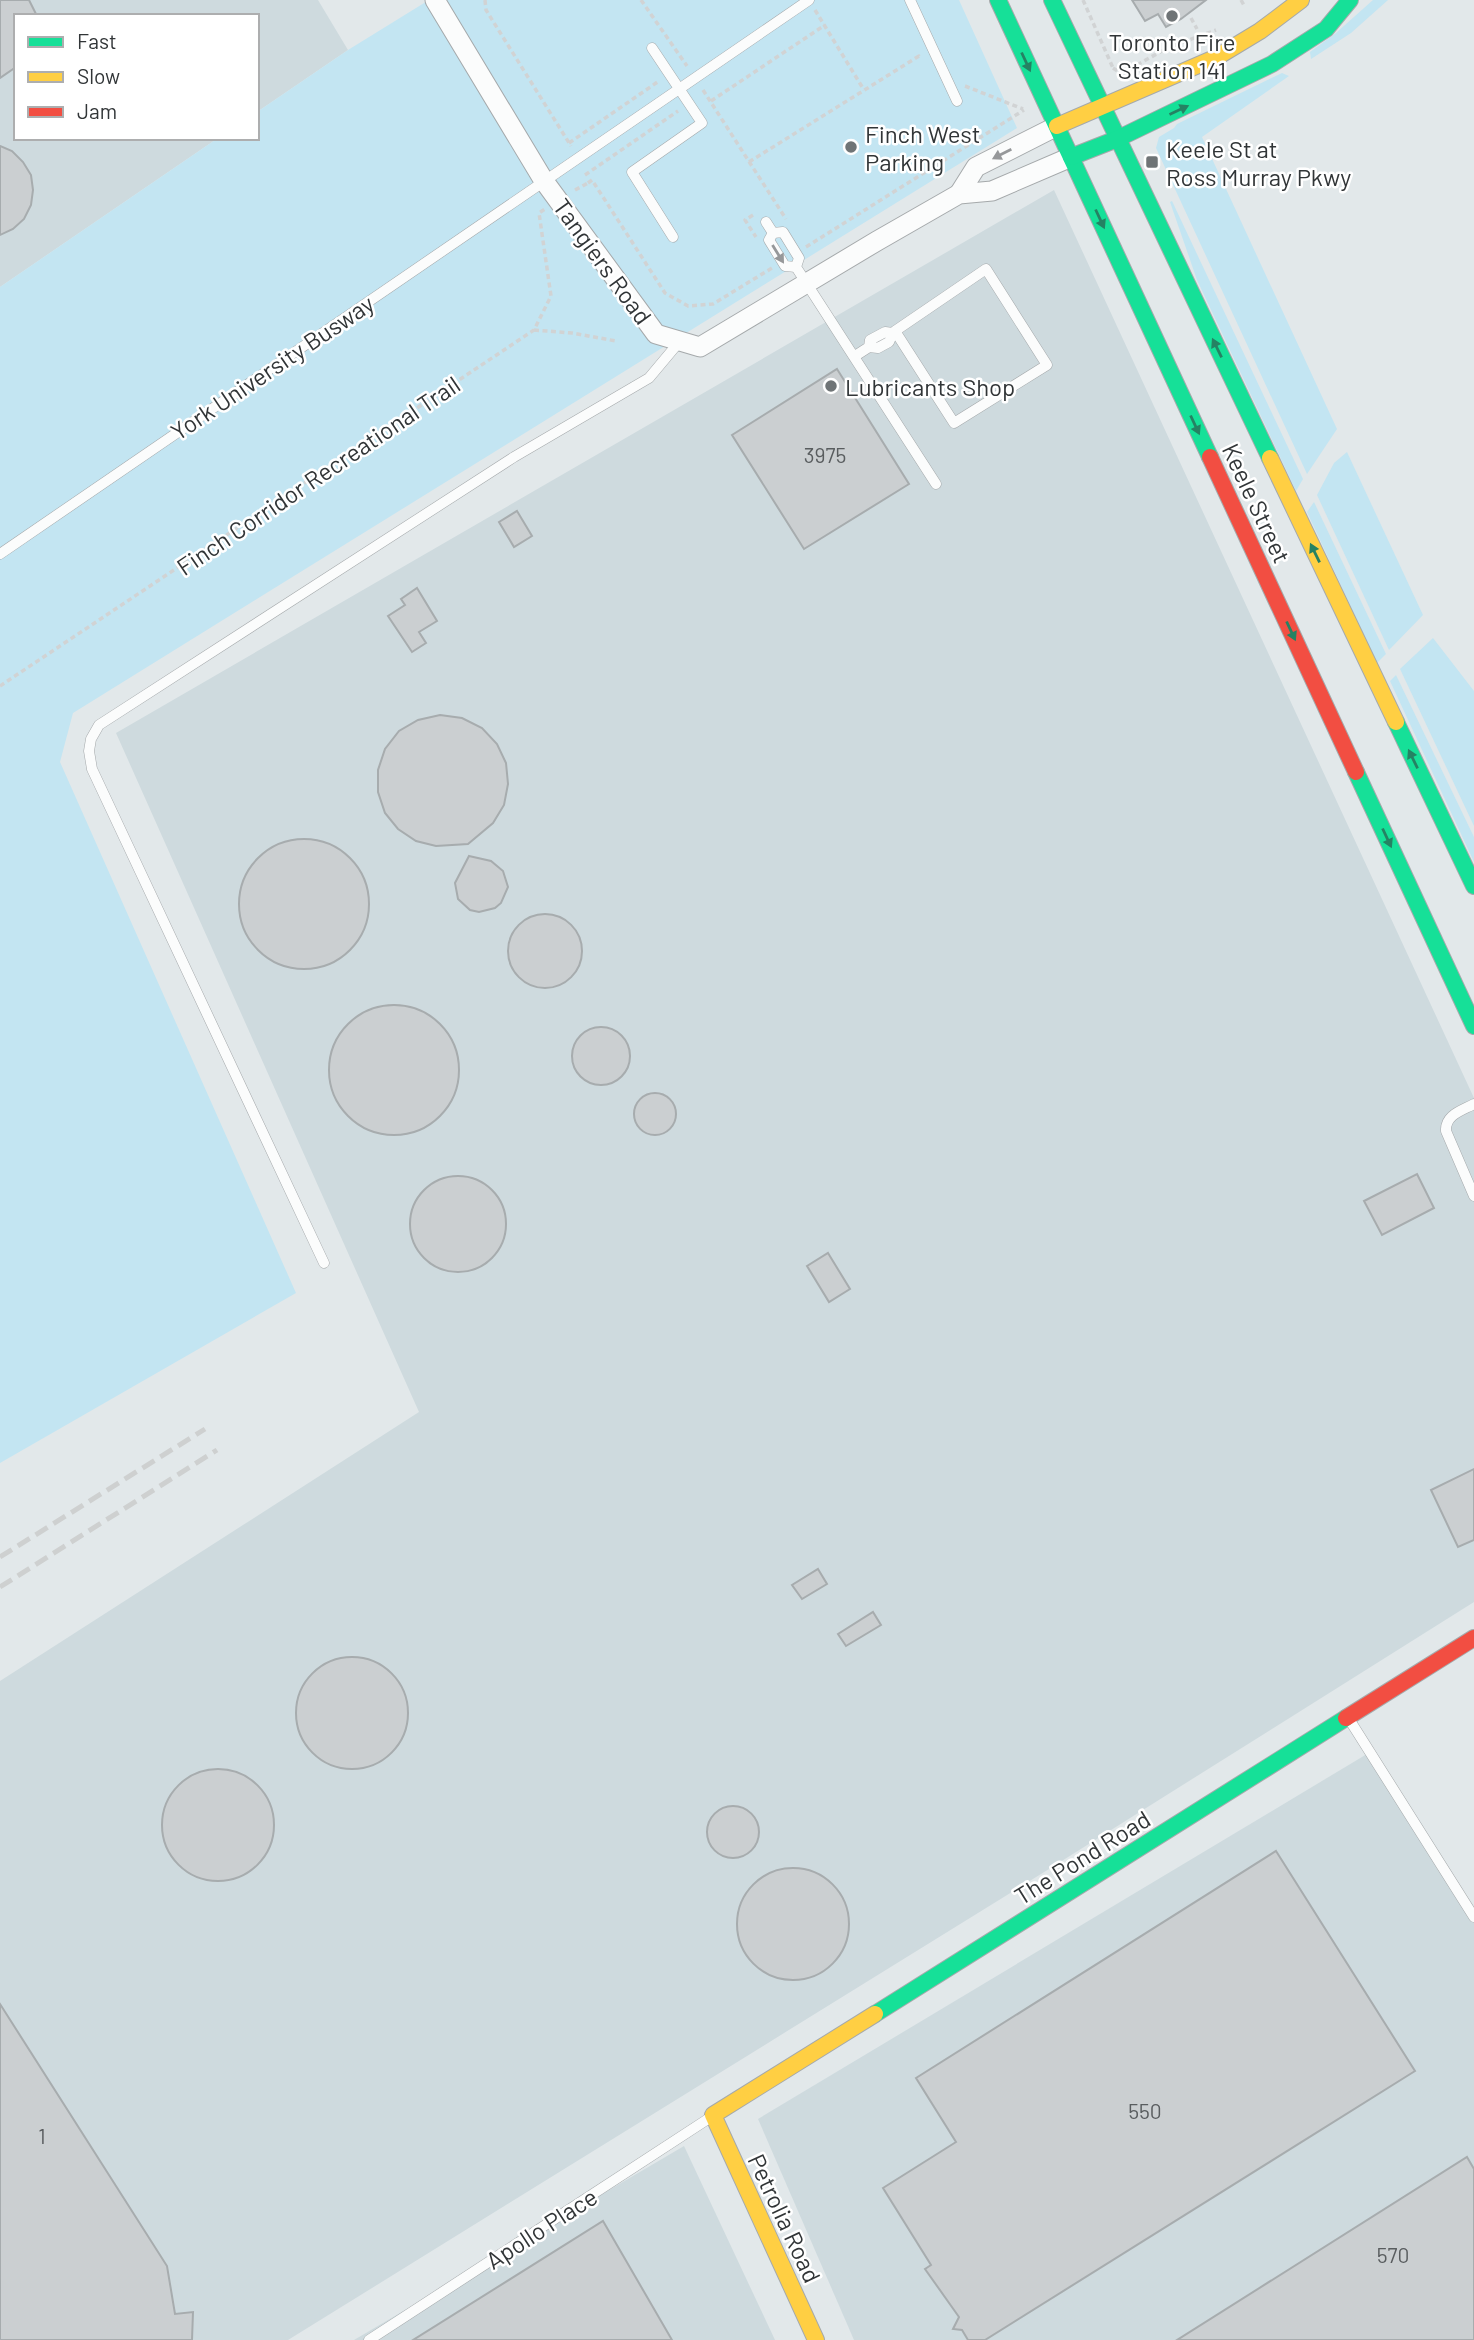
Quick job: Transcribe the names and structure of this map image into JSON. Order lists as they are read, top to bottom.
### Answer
{
  "streets": {
    "main road": ["Keele Street", "The Pond Road", "Petrolia Road"],
    "street": ["Tangiers Road"],
    "lane": ["York University Busway", "Apollo Place"],
    "path": ["Finch Corridor Recreational Trail"]
  },
  "crossings": [
    ["Tangiers Road", "York University Busway"],
    ["Tangiers Road", "Keele Street"],
    ["The Pond Road", "Petrolia Road"],
    ["The Pond Road", "Apollo Place"],
    ["Petrolia Road", "Apollo Place"]
  ],
  "places": {
    "other": ["Toronto Fire Station 141", "Finch West Parking", "Lubricants Shop"],
    "transit": ["Keele St at Ross Murray Pkwy"]
  },
  "house_numbers": [
    "3975",
    "550",
    "1",
    "570"
  ],
  "legend": ["Fast", "Slow", "Jam"]
}
